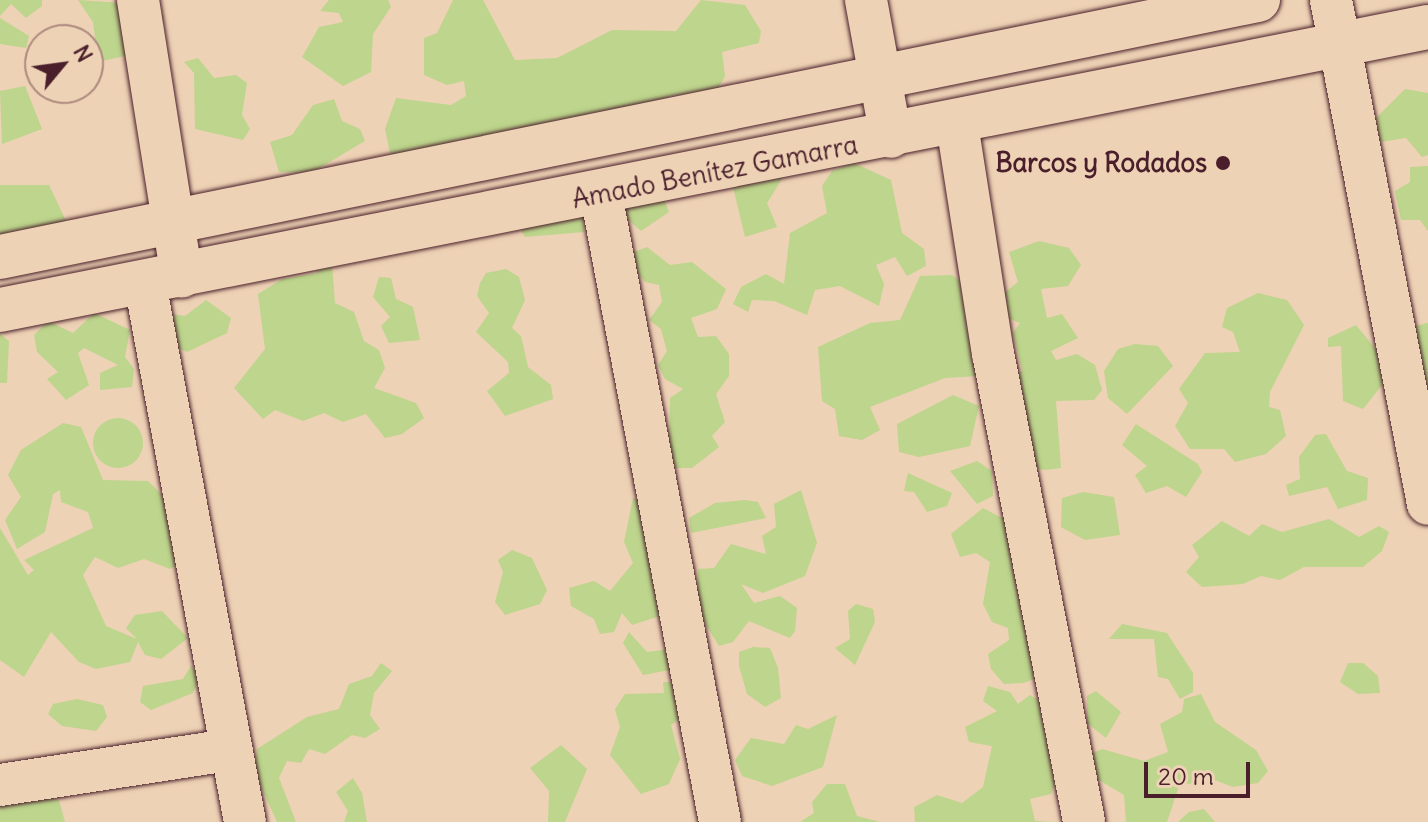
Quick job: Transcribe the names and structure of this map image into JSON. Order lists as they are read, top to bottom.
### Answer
{
  "streets": {
    "main road": ["Amado Benítez Gamarra"]
  },
  "places": ["Barcos y Rodados"],
  "scale_bar": "20 m",
  "north": "top right"
}
